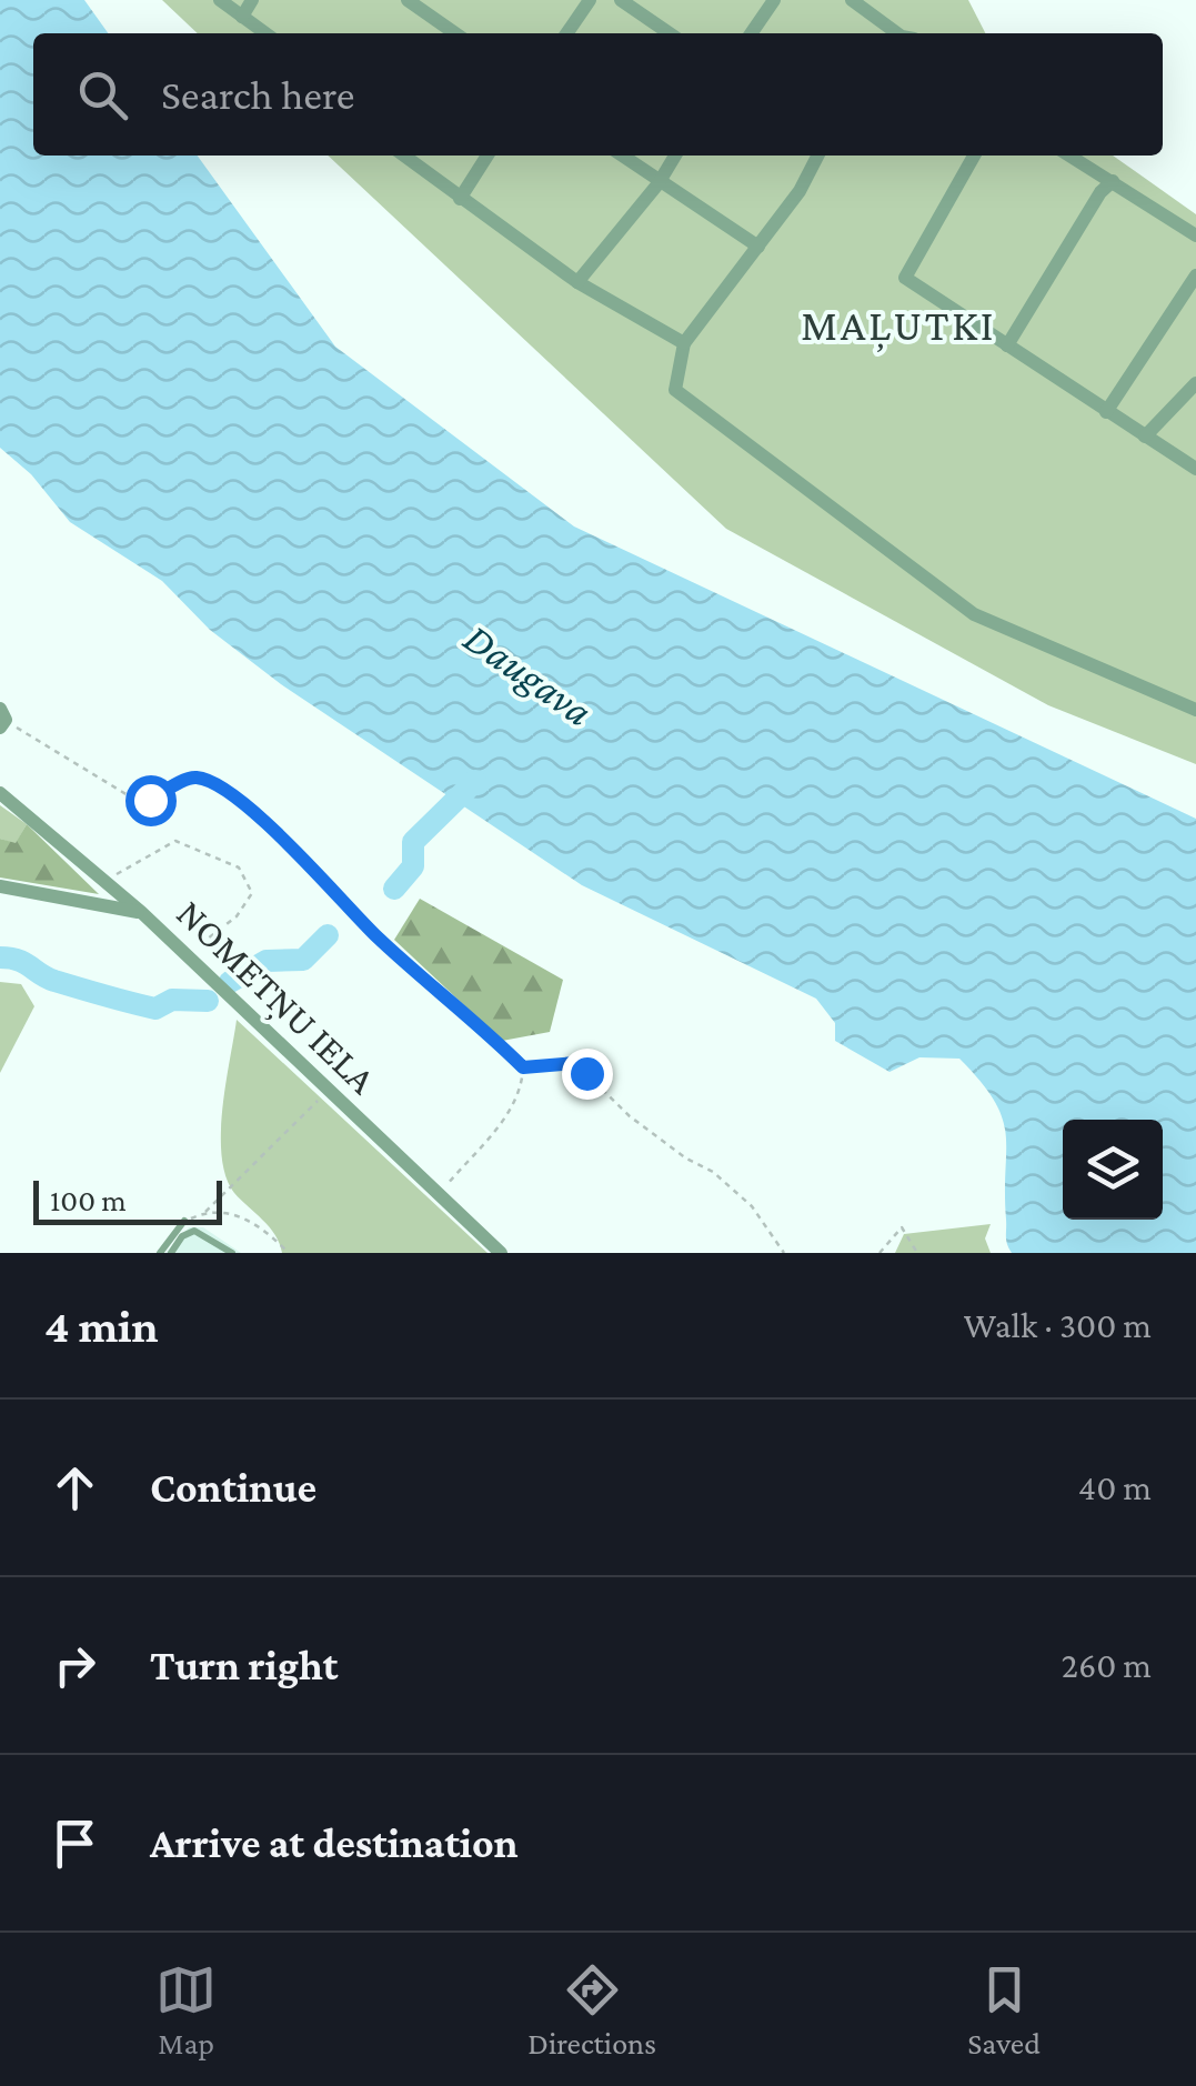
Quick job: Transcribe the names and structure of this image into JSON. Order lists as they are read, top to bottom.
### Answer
{
  "streets": {
    "street": ["NOMETŅU IELA"]
  },
  "districts": ["MAĻUTKI"],
  "water": ["Daugava"],
  "scale_bar": "100 m",
  "page": {
    "search": "Search here",
    "scale": "100 m",
    "heading": ["4 min", "Walk · 300 m"],
    "list": [
      ["Continue", "40 m"],
      ["Turn right", "260 m"],
      "Arrive at destination"
    ],
    "nav": ["Map", "Directions", "Saved"]
  }
}
